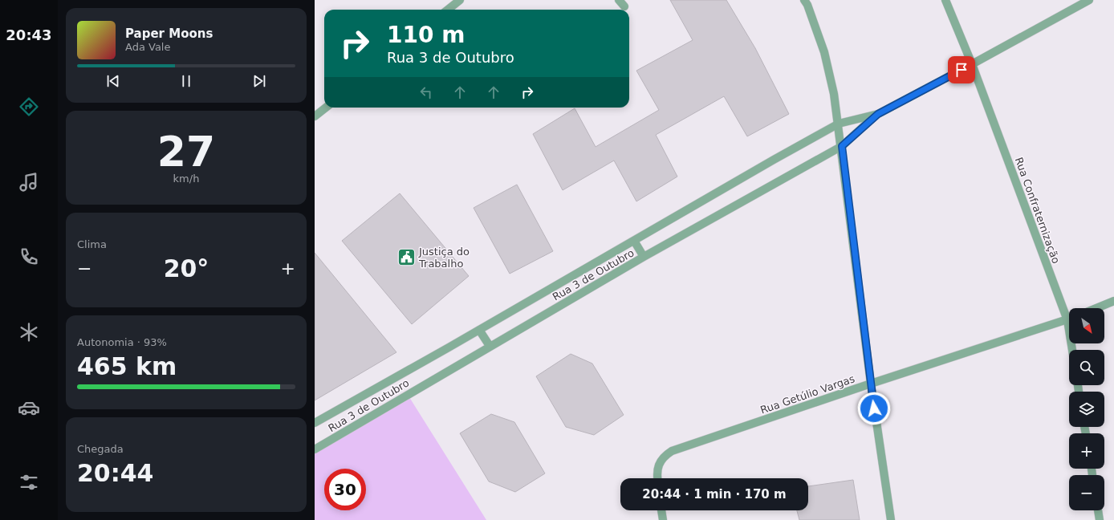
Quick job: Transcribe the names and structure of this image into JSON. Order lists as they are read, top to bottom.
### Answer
{
  "streets": {
    "street": ["Rua Confraternização", "Rua 3 de Outubro", "Rua Getúlio Vargas"]
  },
  "crossings": [
    ["Rua Confraternização", "Rua 3 de Outubro"]
  ],
  "places": {
    "public building": ["Justiça do Trabalho"]
  },
  "north": "bottom right",
  "page": {
    "tabs": "20:43",
    "turn": ["110 m", "Rua 3 de Outubro"],
    "song": ["Paper Moons", "Ada Vale"],
    "tile": [
      ["27", "km/h"],
      "Clima",
      ["Autonomia · 93%", "465 km"],
      ["Chegada", "20:44"]
    ],
    "heat": ["−", "20°", "+"],
    "map_buttons": ["+", "−"],
    "limit": "30",
    "trip": "20:44 · 1 min · 170 m"
  }
}
